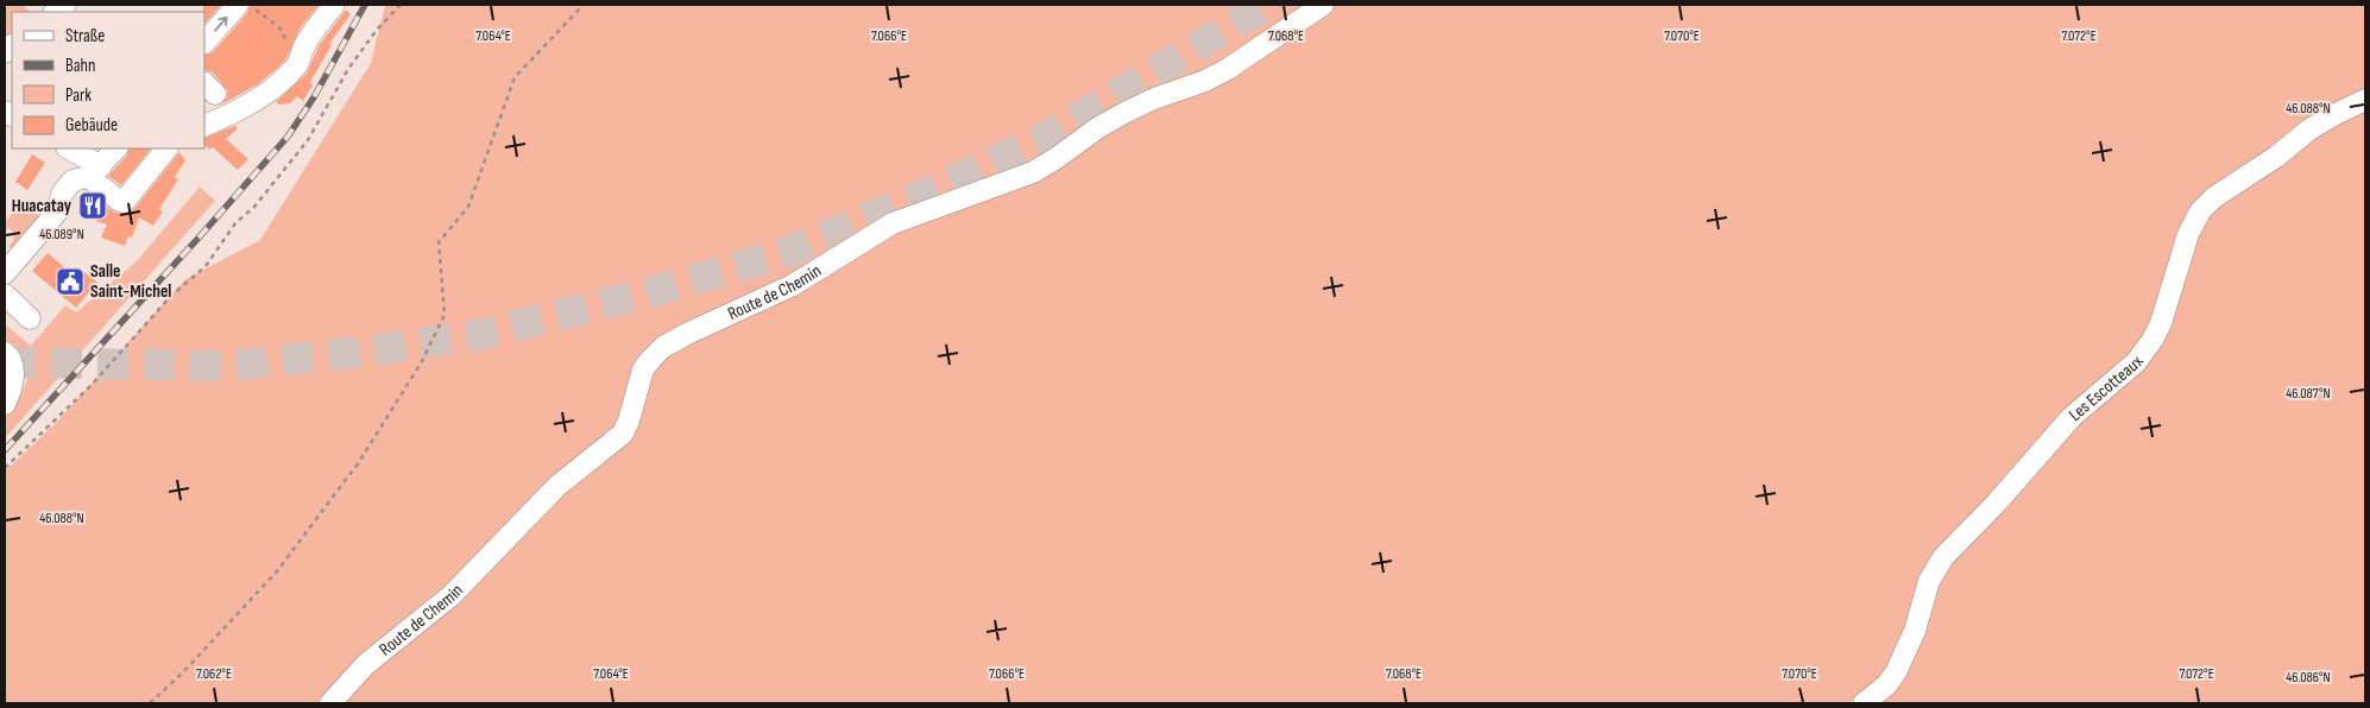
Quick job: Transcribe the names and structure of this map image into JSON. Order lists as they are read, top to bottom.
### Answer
{
  "streets": {
    "street": ["Route de Chemin", "Les Escotteaux"]
  },
  "places": {
    "restaurant": ["Huacatay"],
    "public building": ["Salle Saint-Michel"]
  },
  "legend": [
    "Straße",
    "Bahn",
    "Park",
    "Gebäude"
  ],
  "coordinates": [
    "7.064°E",
    "7.066°E",
    "7.068°E",
    "7.070°E",
    "7.072°E",
    "46.088°N",
    "46.089°N",
    "46.087°N",
    "7.062°E",
    "46.086°N"
  ]
}
